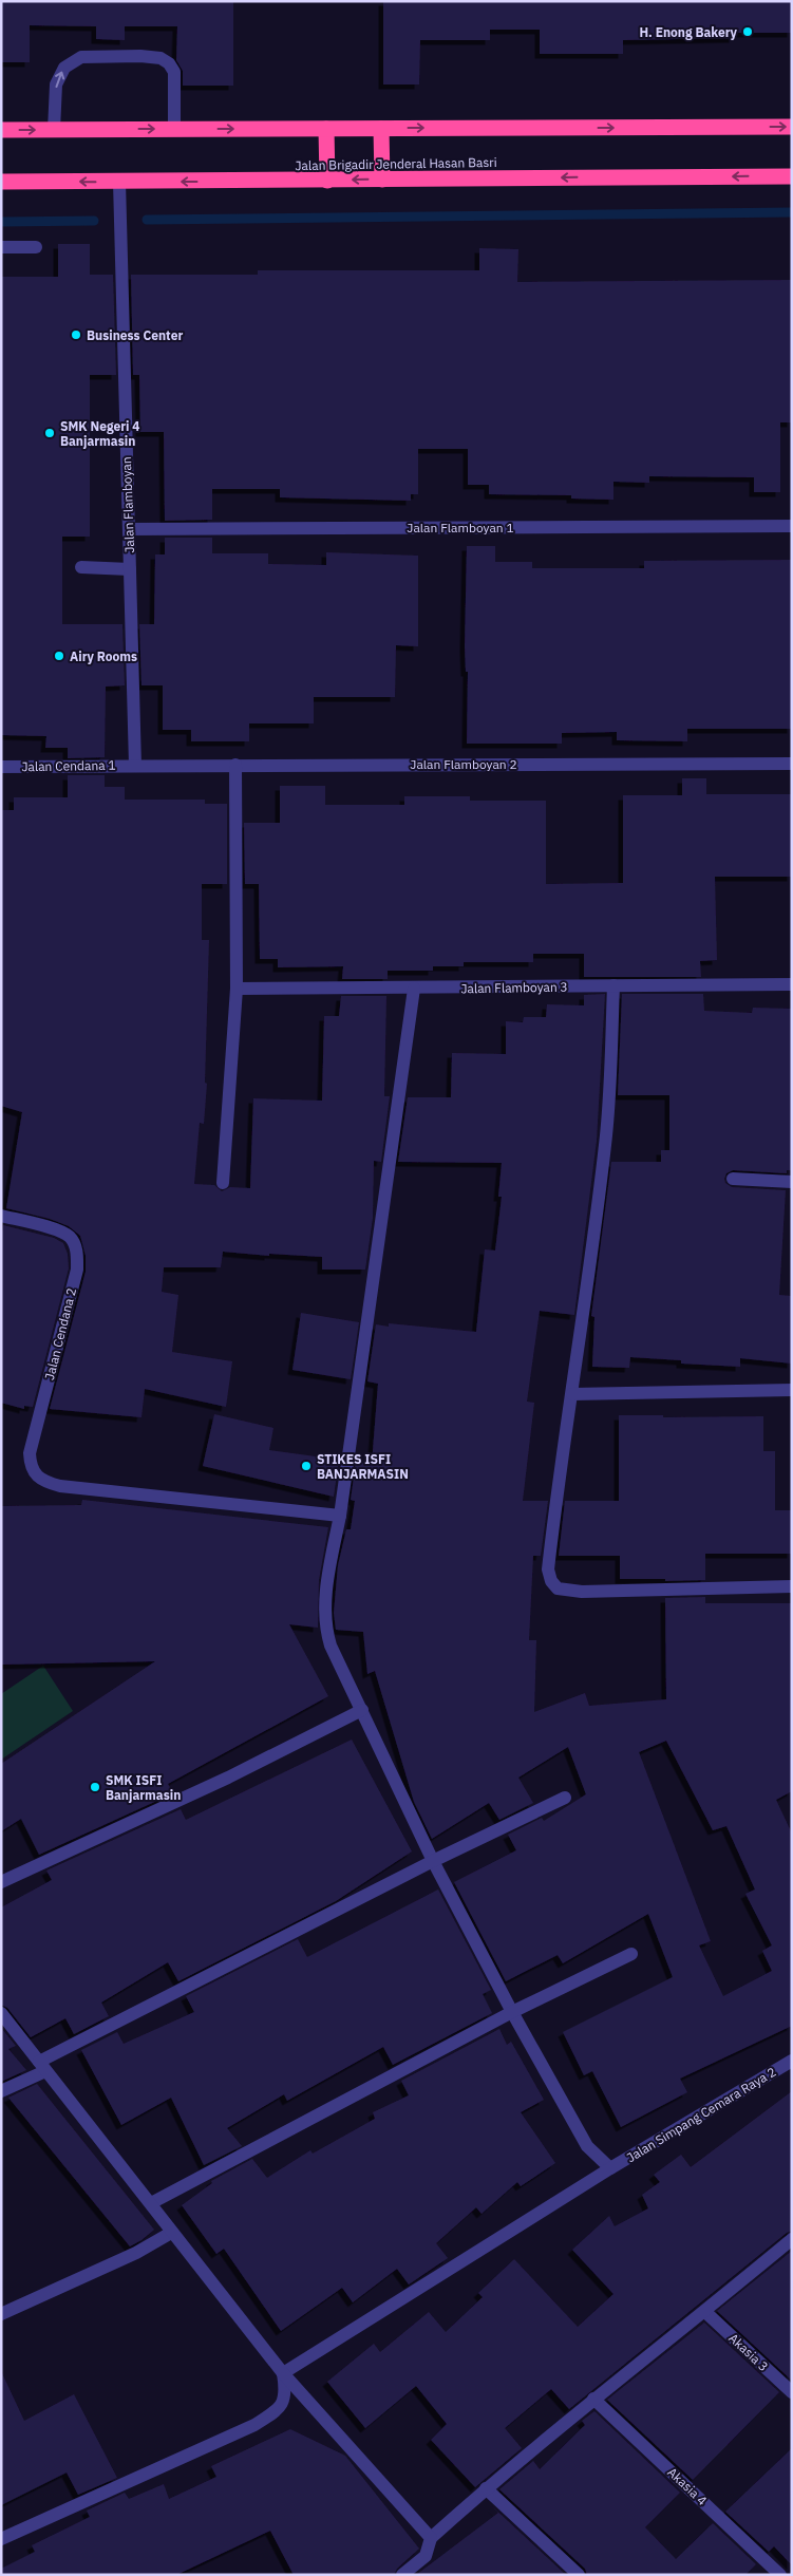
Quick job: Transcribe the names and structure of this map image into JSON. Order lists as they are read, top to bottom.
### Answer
{
  "streets": {
    "highway": ["Jalan Brigadir Jenderal Hasan Basri"],
    "street": [
      "Jalan Flamboyan",
      "Jalan Flamboyan 1",
      "Jalan Flamboyan 2",
      "Jalan Cendana 1",
      "Jalan Flamboyan 3",
      "Jalan Cendana 2",
      "Jalan Simpang Cemara Raya 2",
      "Akasia 3",
      "Akasia 4"
    ]
  },
  "crossings": [
    ["Jalan Brigadir Jenderal Hasan Basri", "Jalan Flamboyan"],
    ["Jalan Flamboyan", "Jalan Flamboyan 1"],
    ["Jalan Flamboyan", "Jalan Flamboyan 2"],
    ["Jalan Flamboyan", "Jalan Cendana 1"],
    ["Jalan Flamboyan 2", "Jalan Cendana 1"]
  ],
  "places": [
    "H. Enong Bakery",
    "Business Center",
    "SMK Negeri 4 Banjarmasin",
    "Airy Rooms",
    "STIKES ISFI BANJARMASIN",
    "SMK ISFI Banjarmasin"
  ]
}
